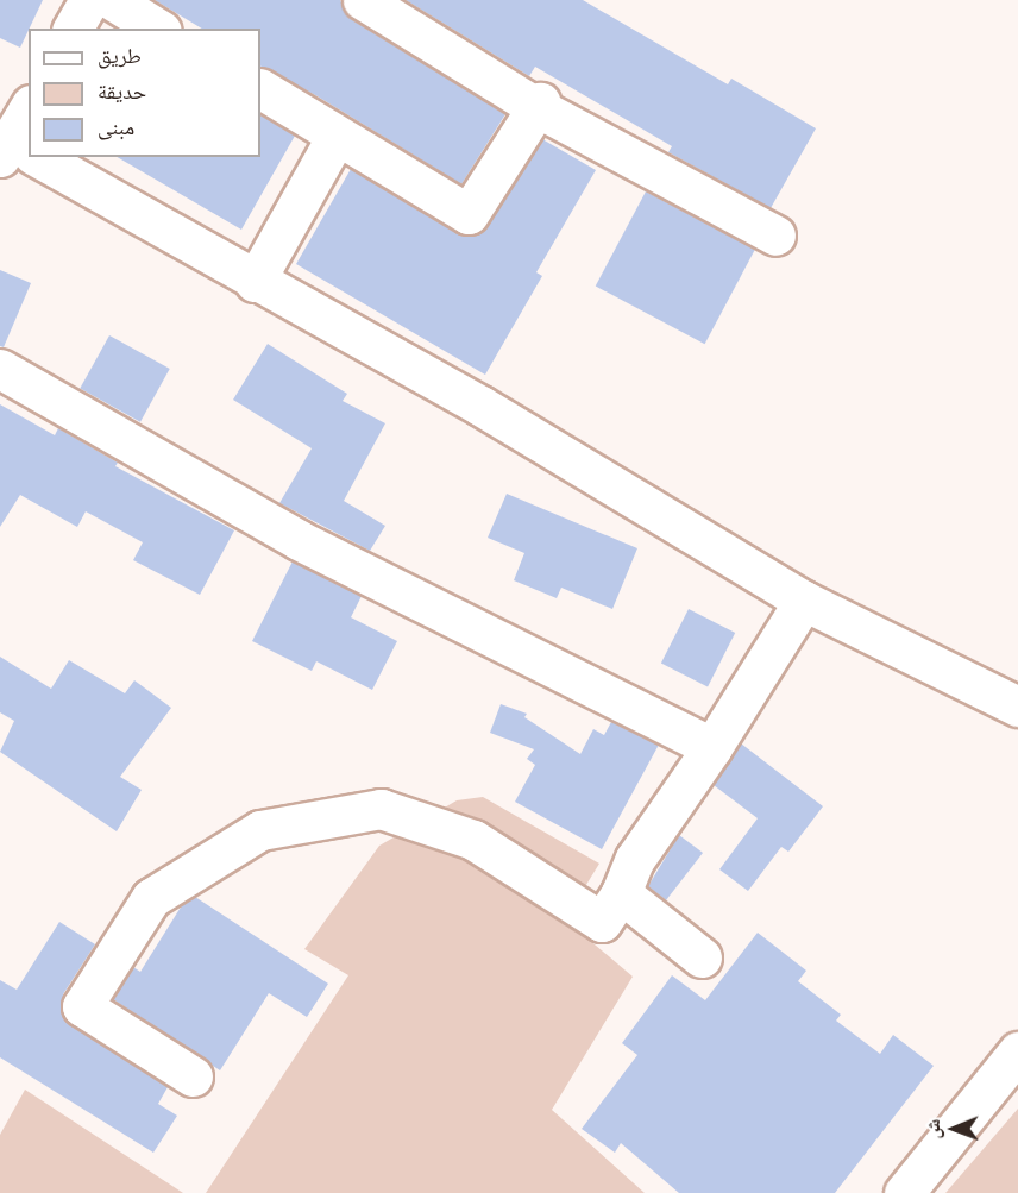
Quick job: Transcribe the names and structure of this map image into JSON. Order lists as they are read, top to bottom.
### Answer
{
  "legend": ["طريق", "حديقة", "مبنى"],
  "north": "left"
}
